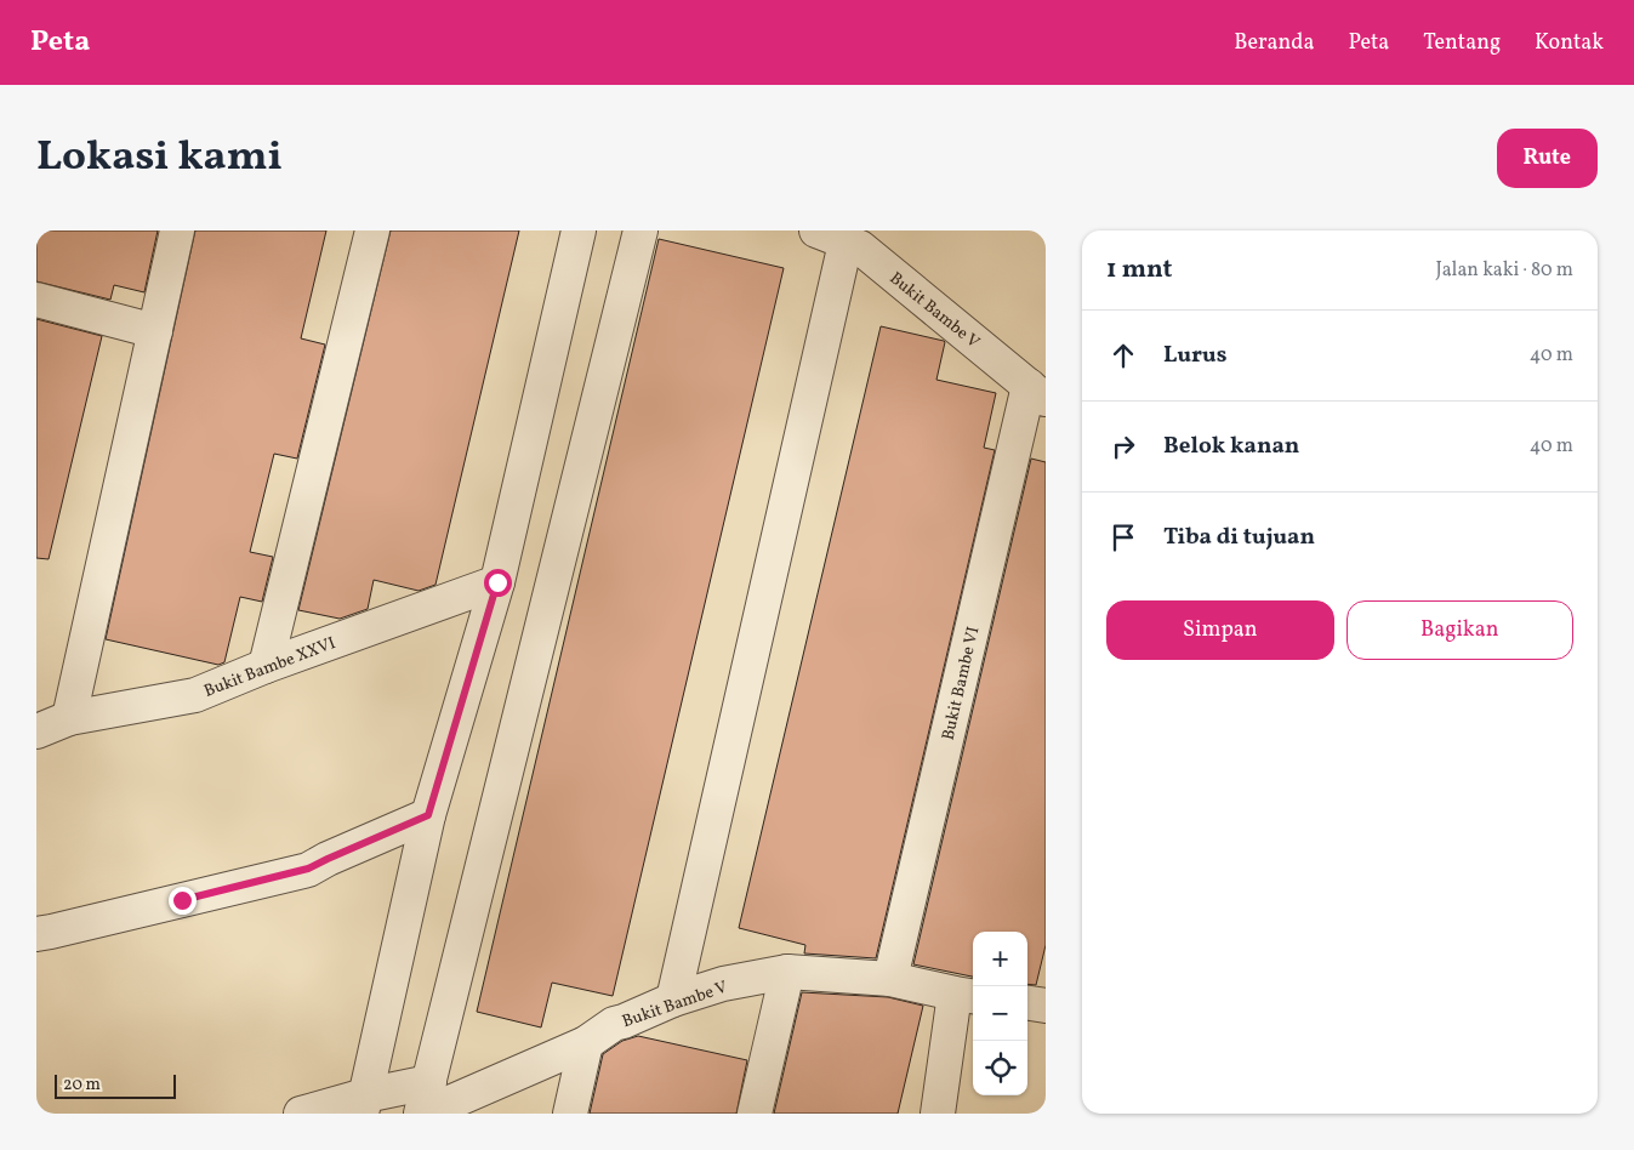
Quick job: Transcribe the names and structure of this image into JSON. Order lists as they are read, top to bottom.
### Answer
{
  "streets": {
    "street": ["Bukit Bambe V", "Bukit Bambe XXVI", "Bukit Bambe VI"]
  },
  "crossings": [
    ["Bukit Bambe V", "Bukit Bambe VI"]
  ],
  "scale_bar": "20 m",
  "page": {
    "header": "Peta",
    "nav": [
      "Beranda",
      "Peta",
      "Tentang",
      "Kontak"
    ],
    "title": "Lokasi kami",
    "buttons": [
      "Rute",
      ["Simpan", "Bagikan"]
    ],
    "heading": ["1 mnt", "Jalan kaki · 80 m"],
    "list": [
      ["Lurus", "40 m"],
      ["Belok kanan", "40 m"],
      "Tiba di tujuan"
    ],
    "map_buttons": ["+", "−"],
    "scale": "20 m"
  }
}
